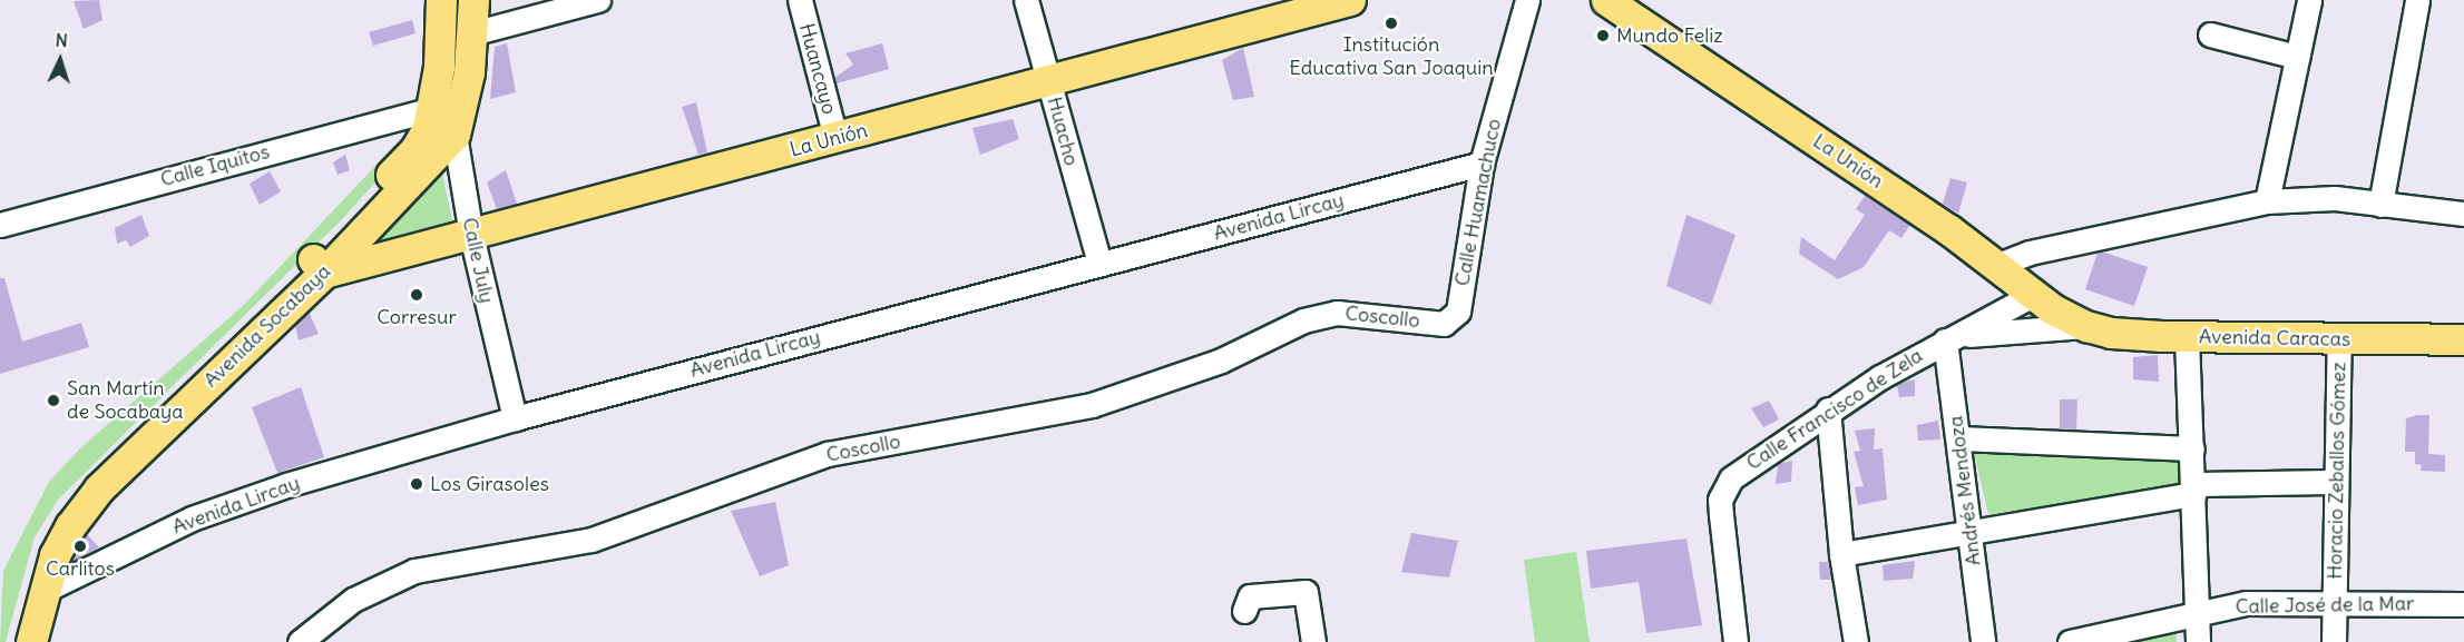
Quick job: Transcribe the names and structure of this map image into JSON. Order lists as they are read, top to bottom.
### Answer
{
  "streets": {
    "main road": ["La Unión", "Avenida Socabaya", "Avenida Caracas"],
    "street": [
      "Huancayo",
      "Huacho",
      "Calle Iquitos",
      "Calle Huamachuco",
      "Avenida Lircay",
      "Calle July",
      "Coscollo",
      "Calle Francisco de Zela",
      "Horacio Zeballos Gómez",
      "Andrés Mendoza",
      "Calle José de la Mar"
    ]
  },
  "crossings": [
    ["Huancayo", "La Unión"],
    ["Huacho", "La Unión"],
    ["Huacho", "Avenida Lircay"],
    ["La Unión", "Calle July"],
    ["La Unión", "Avenida Socabaya"],
    ["La Unión", "Avenida Caracas"],
    ["La Unión", "Calle Francisco de Zela"],
    ["Calle Iquitos", "Avenida Socabaya"],
    ["Calle Huamachuco", "Avenida Lircay"],
    ["Calle Huamachuco", "Coscollo"],
    ["Avenida Lircay", "Calle July"],
    ["Avenida Lircay", "Avenida Socabaya"],
    ["Calle July", "Avenida Socabaya"],
    ["Avenida Caracas", "Calle Francisco de Zela"],
    ["Avenida Caracas", "Horacio Zeballos Gómez"],
    ["Calle Francisco de Zela", "Andrés Mendoza"],
    ["Horacio Zeballos Gómez", "Calle José de la Mar"]
  ],
  "places": [
    "Institución Educativa San Joaquin",
    "Mundo Feliz",
    "Corresur",
    "San Martín de Socabaya",
    "Los Girasoles",
    "Carlitos"
  ],
  "north": "top"
}
